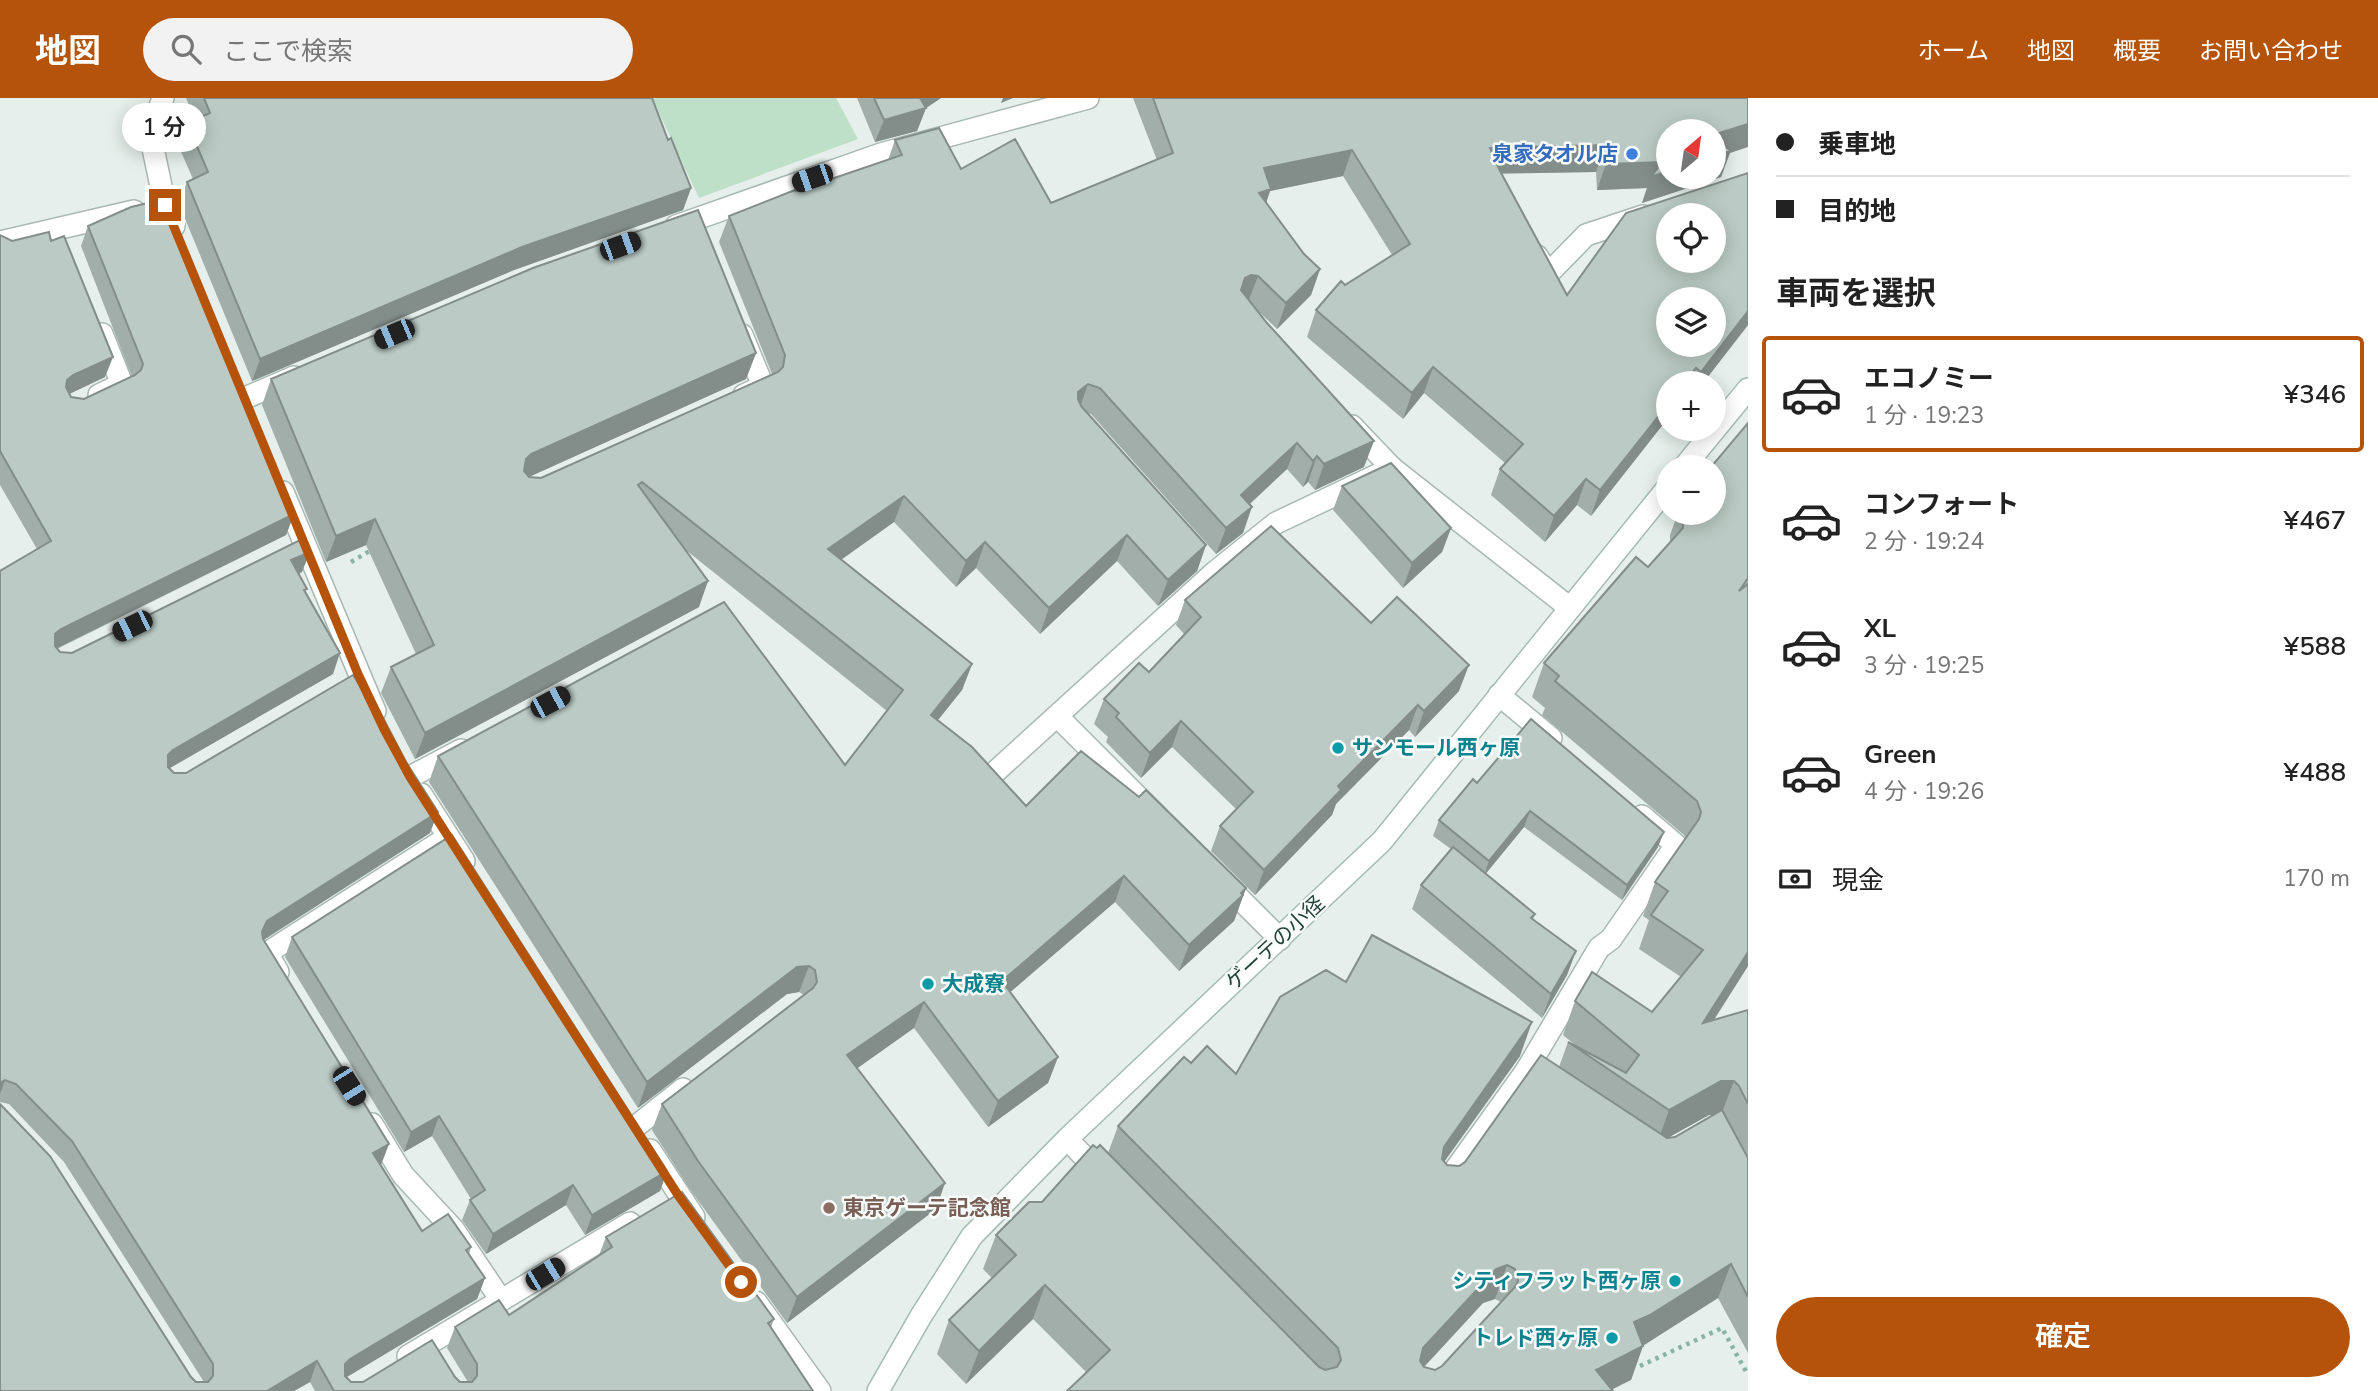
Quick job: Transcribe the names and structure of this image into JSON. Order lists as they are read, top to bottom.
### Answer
{
  "streets": {
    "street": ["ゲーテの小径"]
  },
  "places": [
    "泉家タオル店",
    "サンモール西ヶ原",
    "大成寮",
    "東京ゲーテ記念館",
    "シティフラット西ヶ原",
    "トレド西ヶ原"
  ],
  "north": "top right",
  "page": {
    "header": "地図",
    "search": "ここで検索",
    "nav": [
      "ホーム",
      "地図",
      "概要",
      "お問い合わせ"
    ],
    "banner": ["乗車地", "目的地"],
    "bubble": "1 分",
    "map_buttons": ["+", "−"],
    "heading": "車両を選択",
    "list": [
      {
        "name": "エコノミー",
        "note": "1 分 · 19:23",
        "value": "¥346"
      },
      {
        "name": "コンフォート",
        "note": "2 分 · 19:24",
        "value": "¥467"
      },
      {
        "name": "XL",
        "note": "3 分 · 19:25",
        "value": "¥588"
      },
      {
        "name": "Green",
        "note": "4 分 · 19:26",
        "value": "¥488"
      }
    ],
    "pay": ["現金", "170 m"],
    "buttons": "確定"
  }
}
